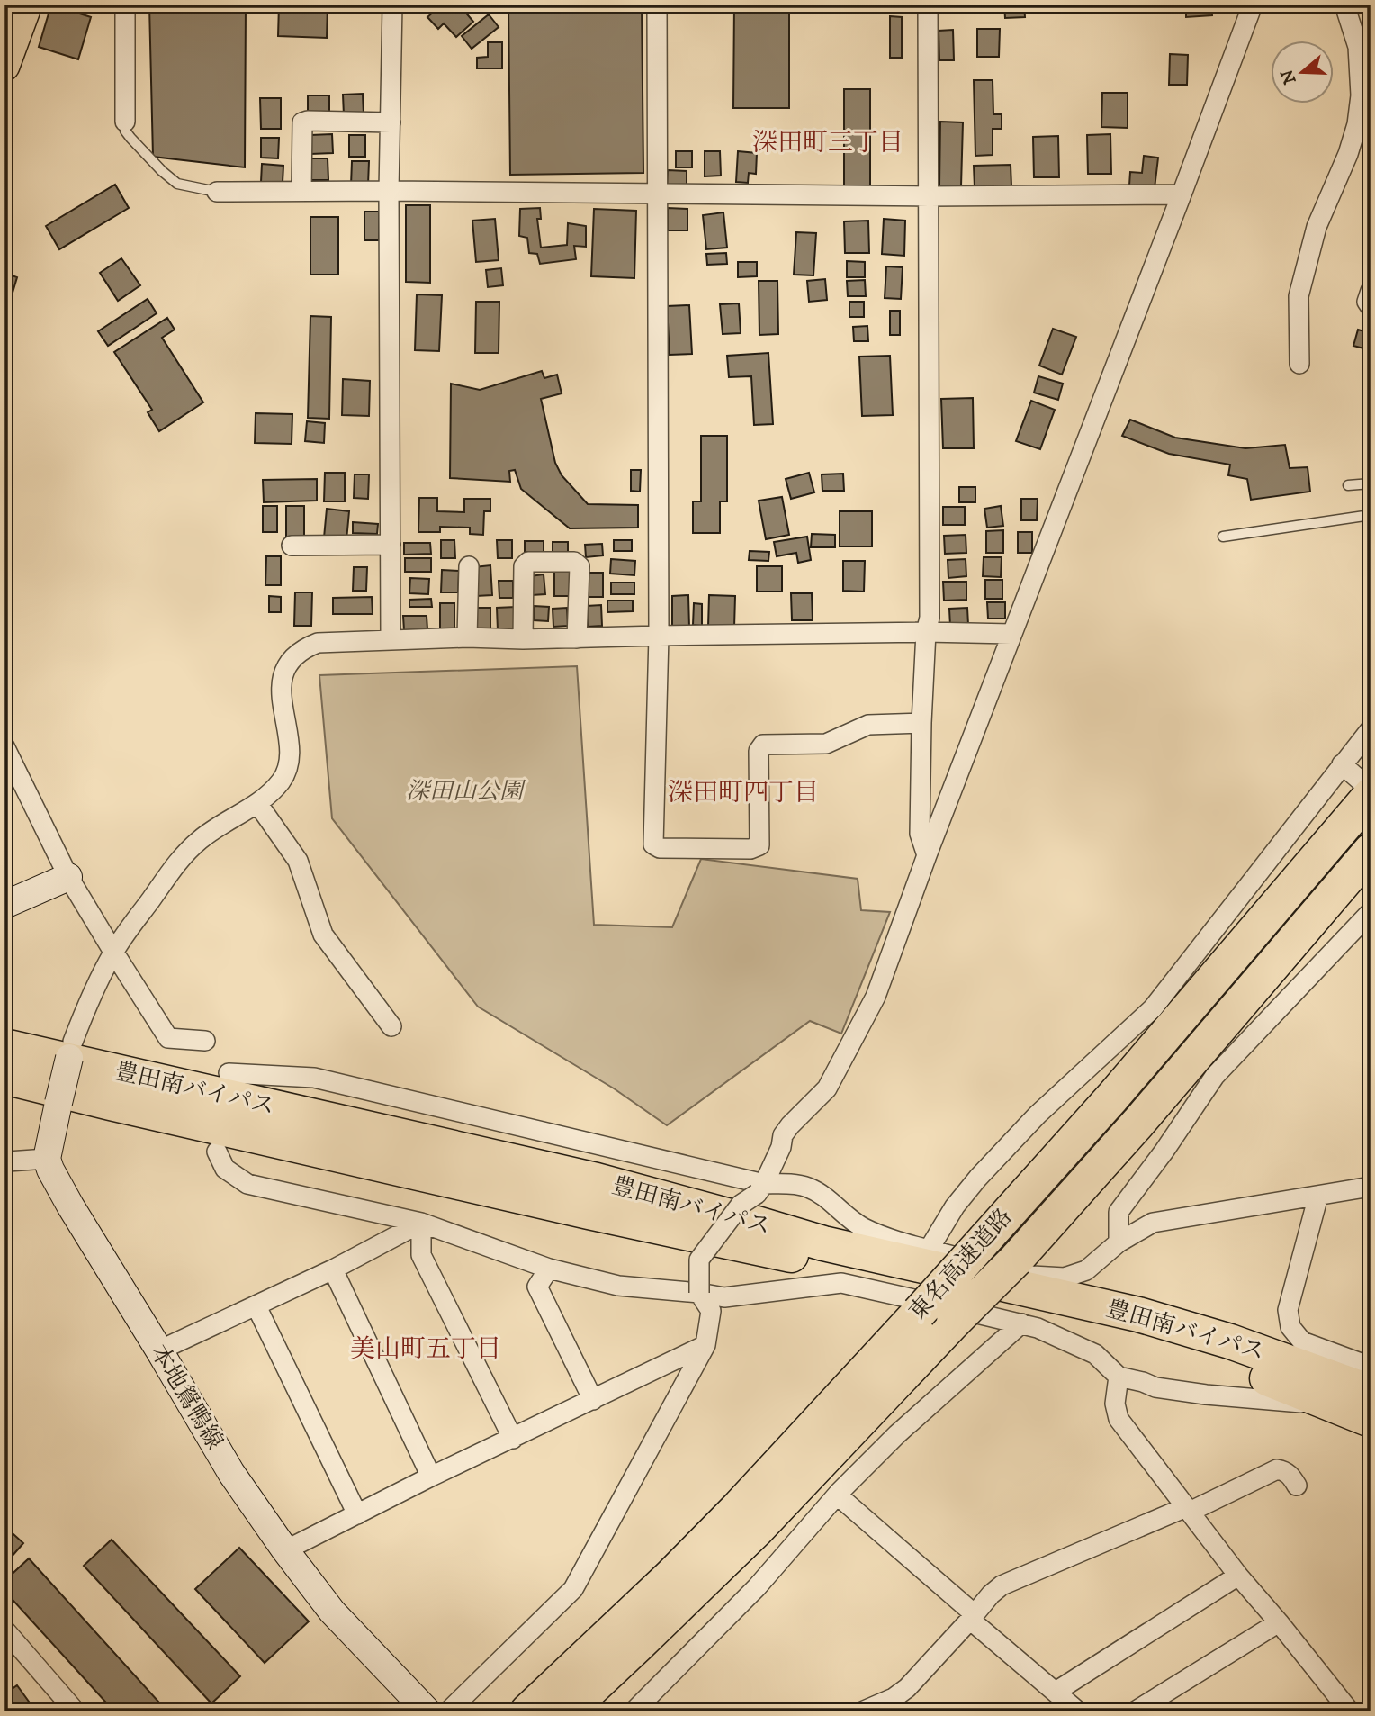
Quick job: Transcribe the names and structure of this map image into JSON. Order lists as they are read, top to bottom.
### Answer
{
  "streets": {
    "highway": ["豊田南バイパス", "東名高速道路"],
    "main road": ["本地鴛鴨線"]
  },
  "districts": ["深田町三丁目", "深田町四丁目", "美山町五丁目"],
  "parks": ["深田山公園"],
  "north": "left"
}
